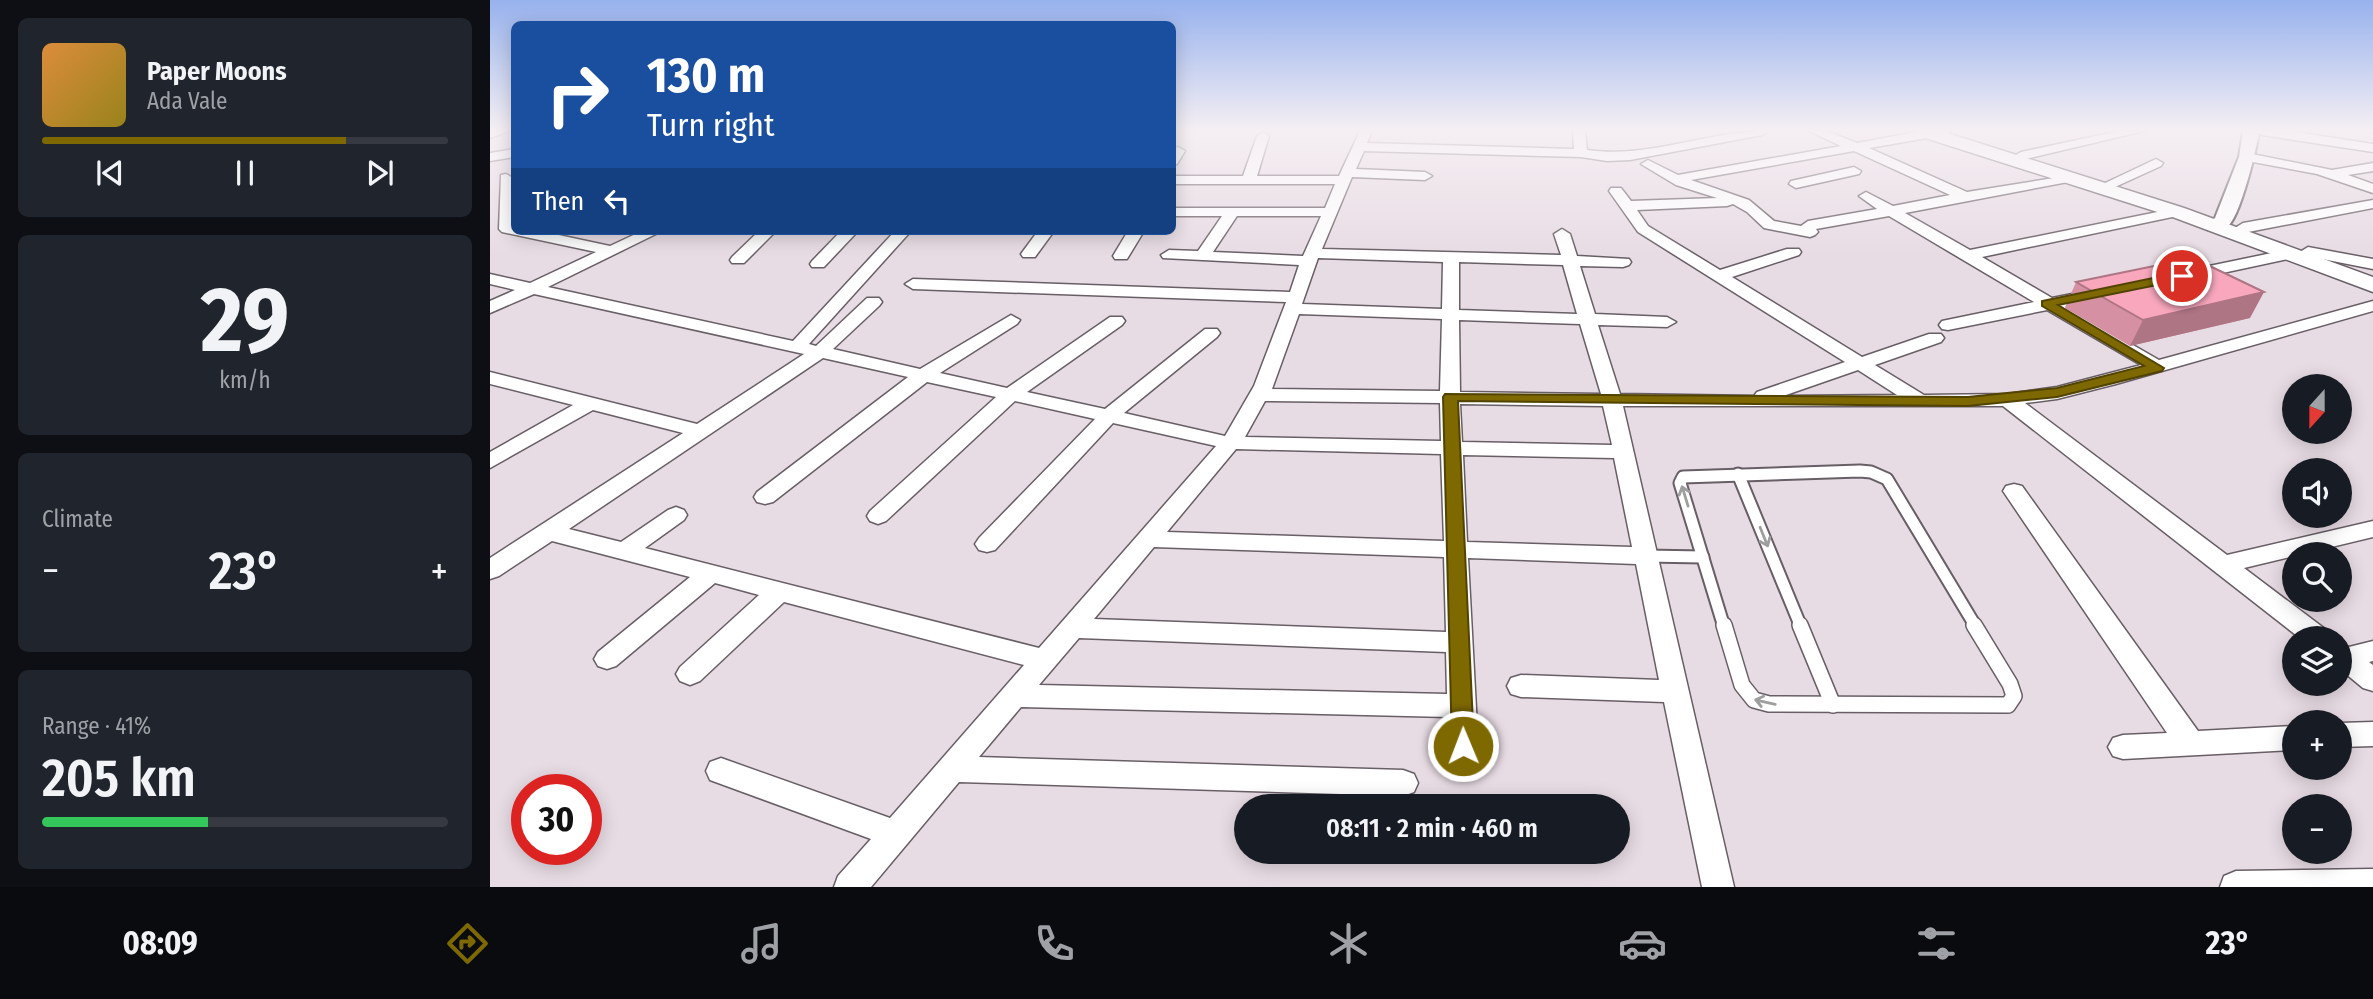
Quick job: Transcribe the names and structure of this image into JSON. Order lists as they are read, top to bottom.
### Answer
{
  "north": "bottom",
  "page": {
    "turn": ["130 m", "Turn right"],
    "song": ["Paper Moons", "Ada Vale"],
    "then": "Then",
    "tile": [
      ["29", "km/h"],
      "Climate",
      ["Range · 41%", "205 km"]
    ],
    "map_buttons": ["+", "−"],
    "heat": ["−", "23°", "+"],
    "limit": "30",
    "trip": "08:11 · 2 min · 460 m",
    "tabs": ["08:09", "23°"]
  }
}
